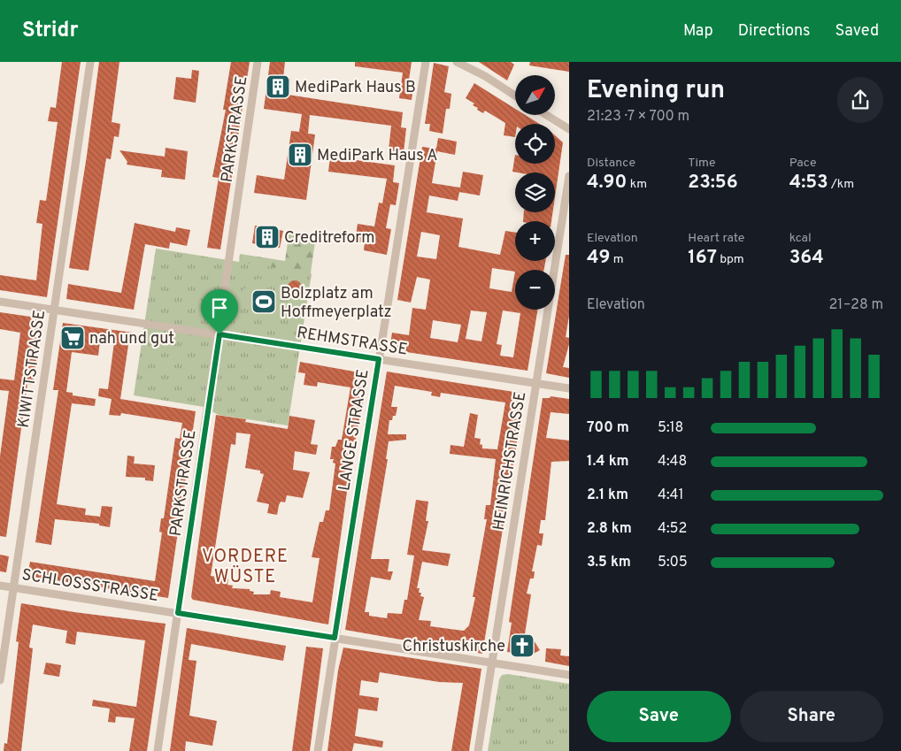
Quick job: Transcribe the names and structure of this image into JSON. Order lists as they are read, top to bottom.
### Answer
{
  "streets": {
    "street": [
      "PARKSTRASSE",
      "REHMSTRASSE",
      "KIWITTSTRASSE",
      "LANGE STRASSE",
      "HEINRICHSTRASSE",
      "SCHLOSSSTRASSE"
    ]
  },
  "crossings": [
    ["PARKSTRASSE", "REHMSTRASSE"],
    ["PARKSTRASSE", "SCHLOSSSTRASSE"],
    ["REHMSTRASSE", "KIWITTSTRASSE"],
    ["REHMSTRASSE", "LANGE STRASSE"],
    ["REHMSTRASSE", "HEINRICHSTRASSE"],
    ["KIWITTSTRASSE", "SCHLOSSSTRASSE"],
    ["LANGE STRASSE", "SCHLOSSSTRASSE"],
    ["HEINRICHSTRASSE", "SCHLOSSSTRASSE"]
  ],
  "districts": ["VORDERE WÜSTE"],
  "places": {
    "building": ["MediPark Haus B", "MediPark Haus A", "Creditreform"],
    "sports": ["Bolzplatz am Hoffmeyerplatz"],
    "supermarket": ["nah und gut"],
    "church": ["Christuskirche"]
  },
  "north": "top right",
  "page": {
    "header": "Stridr",
    "nav": ["Map", "Directions", "Saved"],
    "heading": ["Evening run", "21:23 · 7 × 700 m"],
    "map_buttons": ["+", "−"],
    "stats": [
      ["Distance", "4.90 km"],
      ["Time", "23:56"],
      ["Pace", "4:53 /km"],
      ["Elevation", "49 m"],
      ["Heart rate", "167 bpm"],
      ["kcal", "364"]
    ],
    "chart": ["Elevation", "21–28 m"],
    "list": [
      {
        "name": "700 m",
        "note": "5:18"
      },
      {
        "name": "1.4 km",
        "note": "4:48"
      },
      {
        "name": "2.1 km",
        "note": "4:41"
      },
      {
        "name": "2.8 km",
        "note": "4:52"
      },
      {
        "name": "3.5 km",
        "note": "5:05"
      }
    ],
    "buttons": ["Save", "Share"]
  }
}
